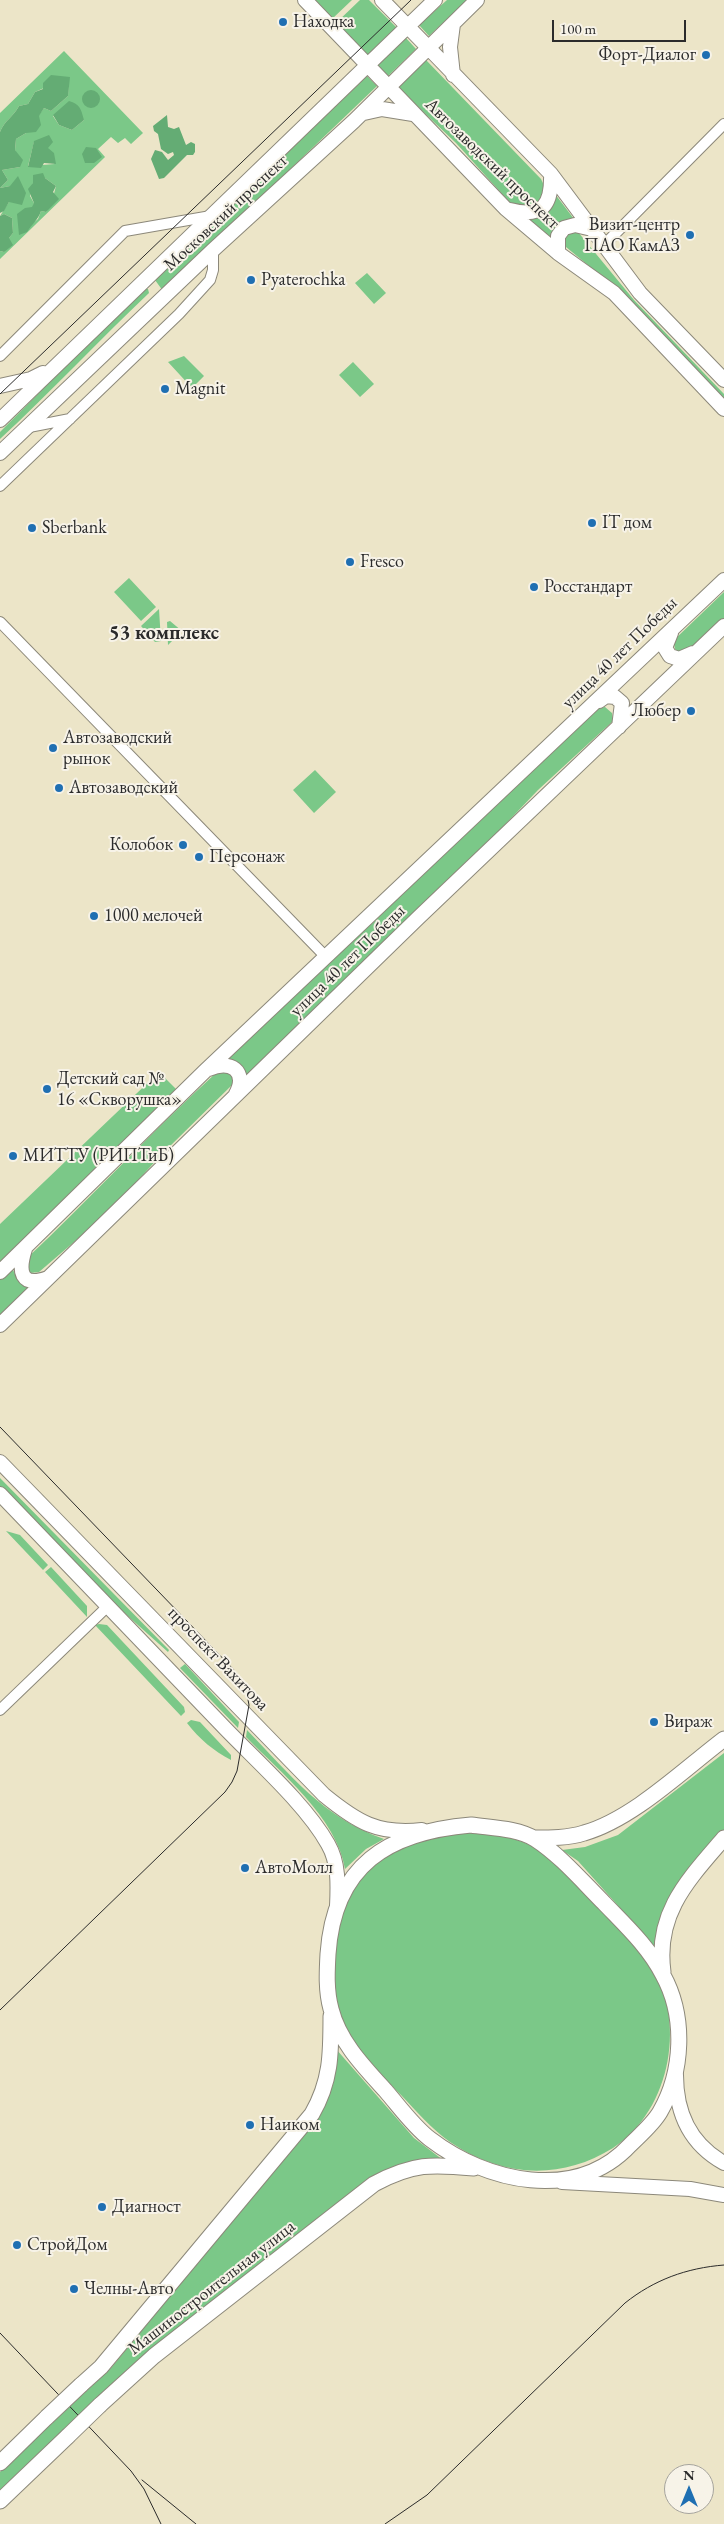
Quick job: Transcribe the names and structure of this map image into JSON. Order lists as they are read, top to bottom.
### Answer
{
  "streets": {
    "main road": ["Машиностроительная улица"],
    "street": [
      "Автозаводский проспект",
      "Московский проспект",
      "улица 40 лет Победы",
      "проспект Вахитова"
    ]
  },
  "crossings": [
    ["Автозаводский проспект", "Московский проспект"]
  ],
  "districts": ["53 комплекс"],
  "places": [
    "Находка",
    "Форт-Диалог",
    "Визит-центр ПАО КамАЗ",
    "Pyaterochka",
    "Magnit",
    "IT дом",
    "Sberbank",
    "Fresco",
    "Росстандарт",
    "Любер",
    "Автозаводский рынок",
    "Автозаводский",
    "Колобок",
    "Персонаж",
    "1000 мелочей",
    "Детский сад № 16 «Скворушка»",
    "МИТТУ (РИПТиБ)",
    "Вираж",
    "АвтоМолл",
    "Наиком",
    "Диагност",
    "СтройДом",
    "Челны-Авто"
  ],
  "scale_bar": "100 m",
  "north": "top"
}
